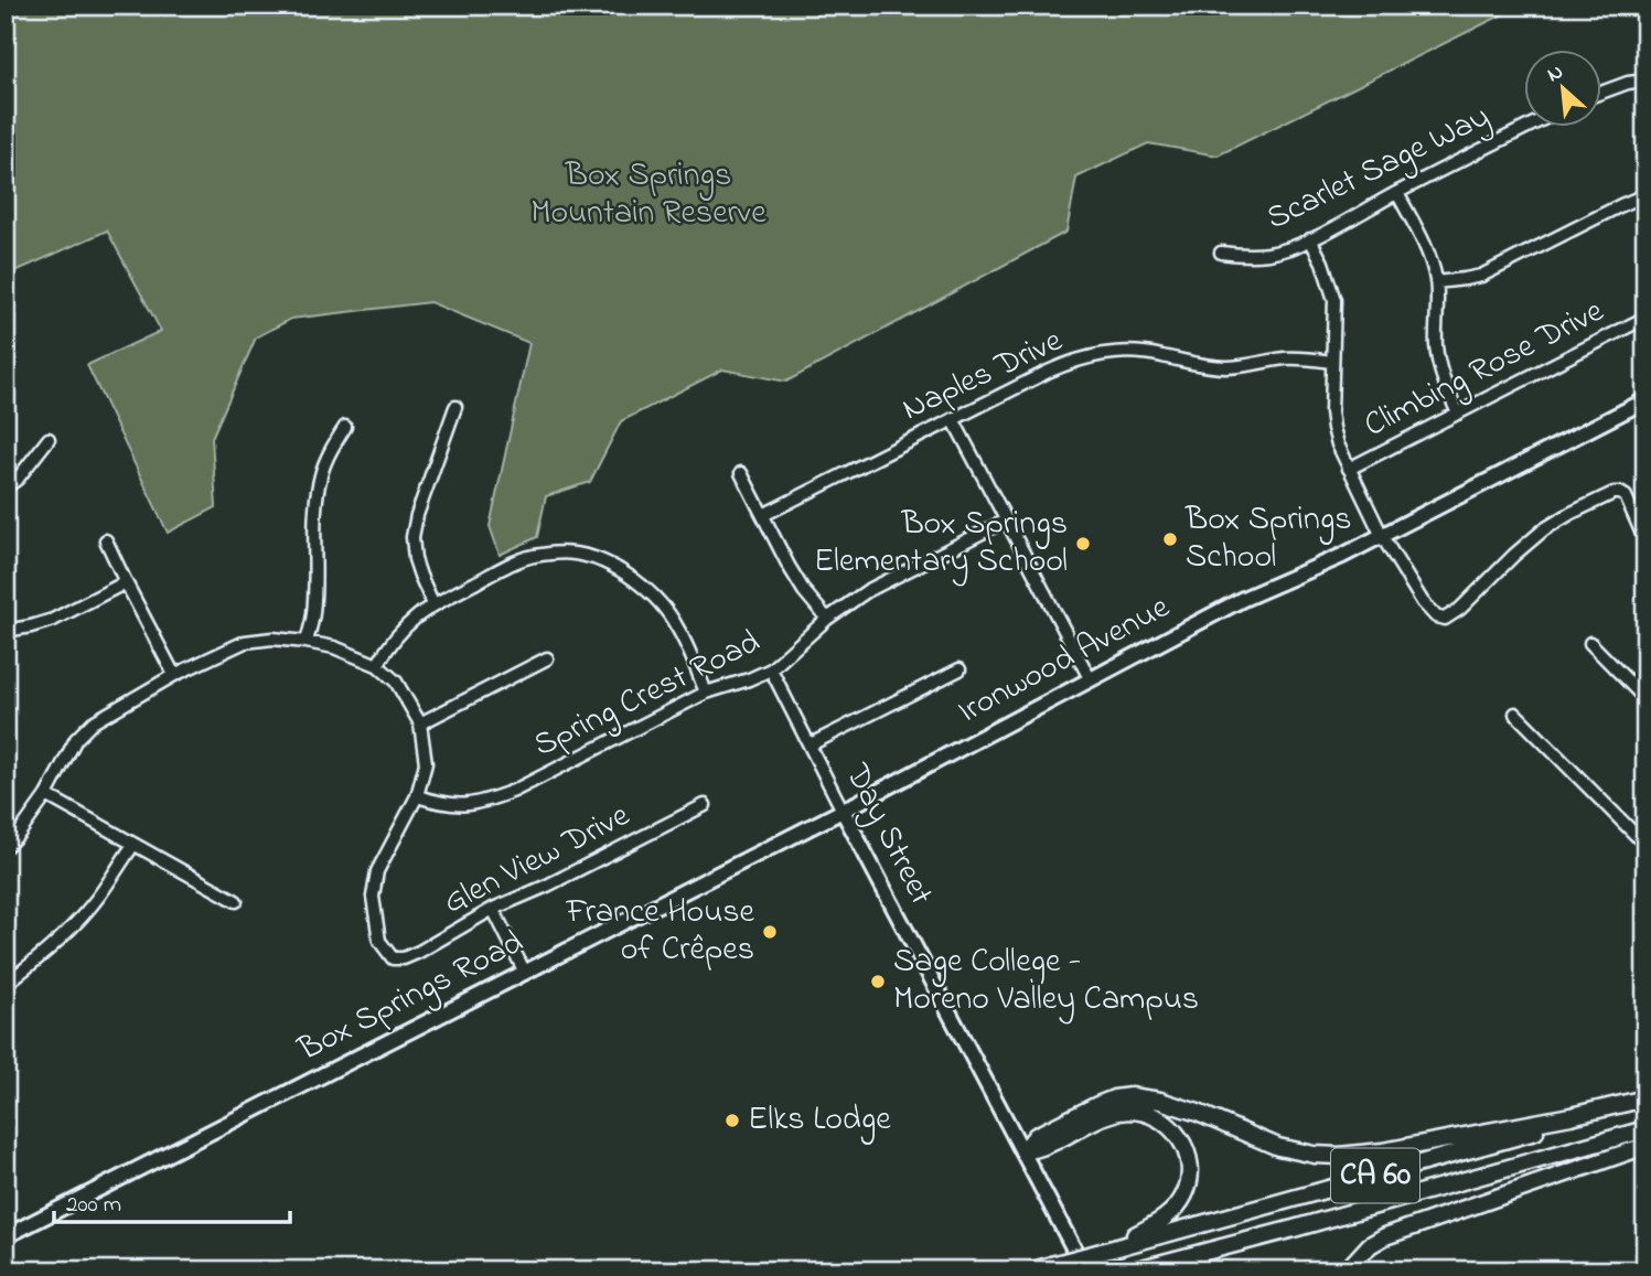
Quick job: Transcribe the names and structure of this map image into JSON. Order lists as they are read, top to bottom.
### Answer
{
  "streets": {
    "highway": ["CA 60"],
    "main road": ["Ironwood Avenue", "Day Street", "Box Springs Road"],
    "street": [
      "Scarlet Sage Way",
      "Climbing Rose Drive",
      "Naples Drive",
      "Spring Crest Road",
      "Glen View Drive"
    ]
  },
  "crossings": [
    ["Ironwood Avenue", "Day Street"],
    ["Ironwood Avenue", "Box Springs Road"],
    ["Spring Crest Road", "Day Street"],
    ["Spring Crest Road", "Glen View Drive"],
    ["Day Street", "Box Springs Road"]
  ],
  "parks": ["Box Springs Mountain Reserve"],
  "places": [
    "Box Springs School",
    "Box Springs Elementary School",
    "France House of Crêpes",
    "Sage College - Moreno Valley Campus",
    "Elks Lodge"
  ],
  "scale_bar": "200 m",
  "north": "top left"
}
